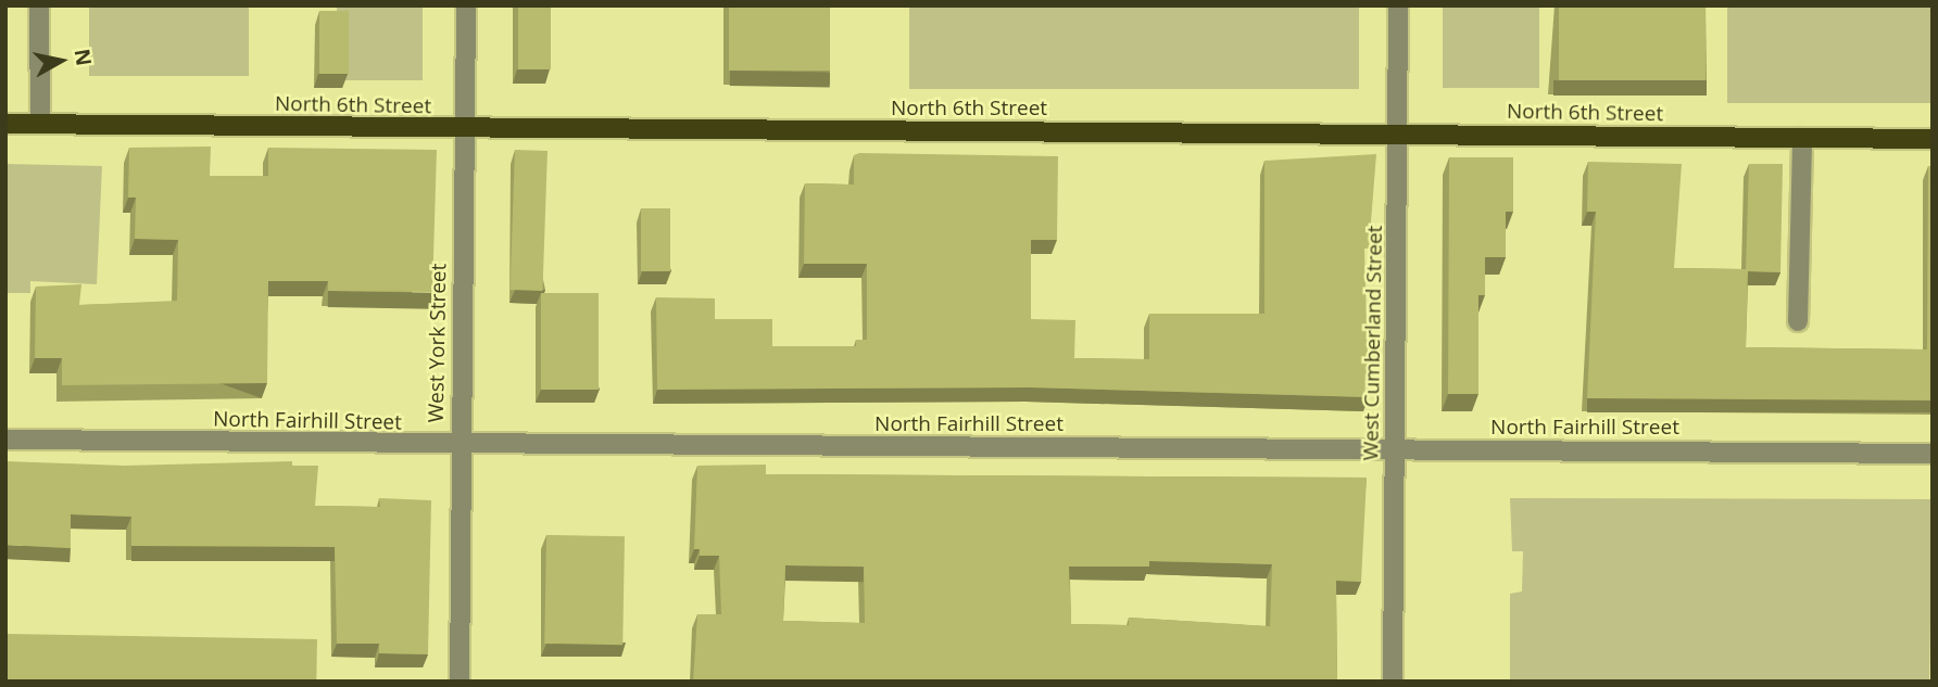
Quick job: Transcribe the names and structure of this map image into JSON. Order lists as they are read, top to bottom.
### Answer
{
  "streets": {
    "main road": ["North 6th Street"],
    "street": ["West York Street", "West Cumberland Street", "North Fairhill Street"]
  },
  "crossings": [
    ["North 6th Street", "West York Street"],
    ["North 6th Street", "West Cumberland Street"],
    ["West York Street", "North Fairhill Street"],
    ["West Cumberland Street", "North Fairhill Street"]
  ],
  "north": "right"
}
